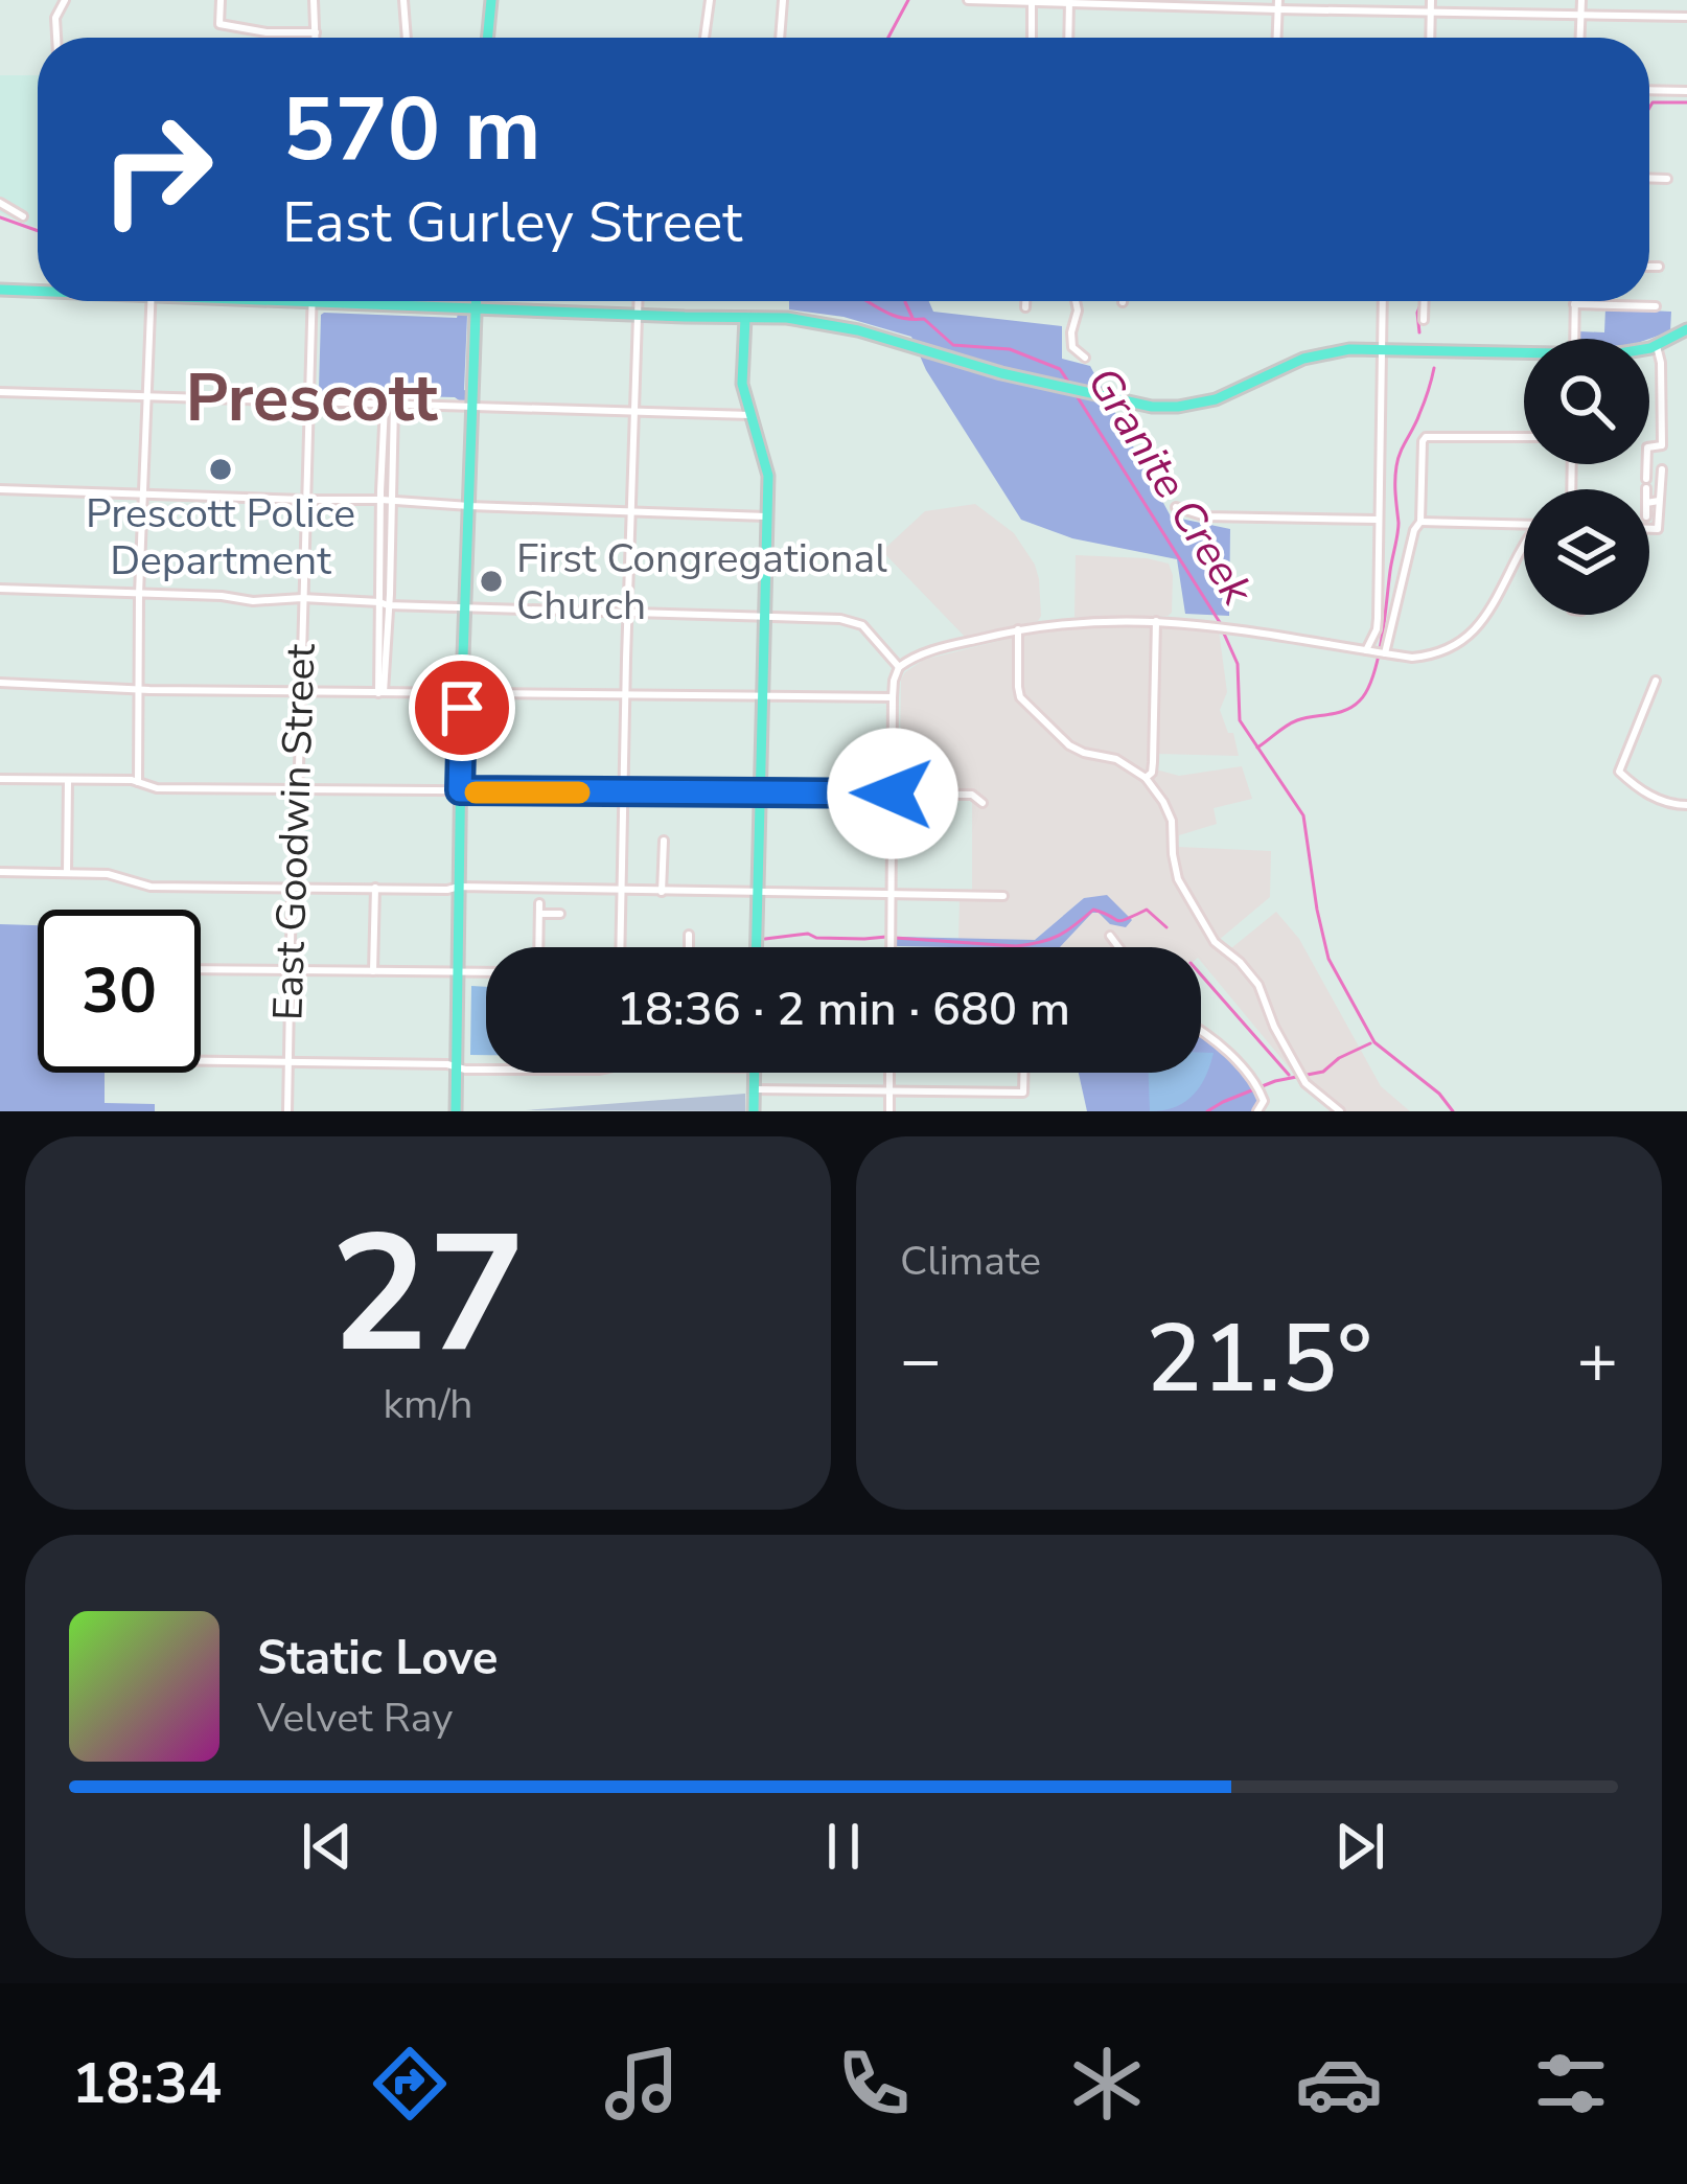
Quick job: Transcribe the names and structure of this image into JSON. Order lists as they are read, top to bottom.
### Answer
{
  "streets": {
    "street": ["East Goodwin Street"]
  },
  "districts": ["Prescott"],
  "water": ["Granite Creek"],
  "places": ["Prescott Police Department", "First Congregational Church"],
  "page": {
    "turn": ["570 m", "East Gurley Street"],
    "limit": "30",
    "trip": "18:36 · 2 min · 680 m",
    "tile": [
      ["27", "km/h"],
      "Climate"
    ],
    "heat": ["−", "21.5°", "+"],
    "song": ["Static Love", "Velvet Ray"],
    "tabs": "18:34"
  }
}
